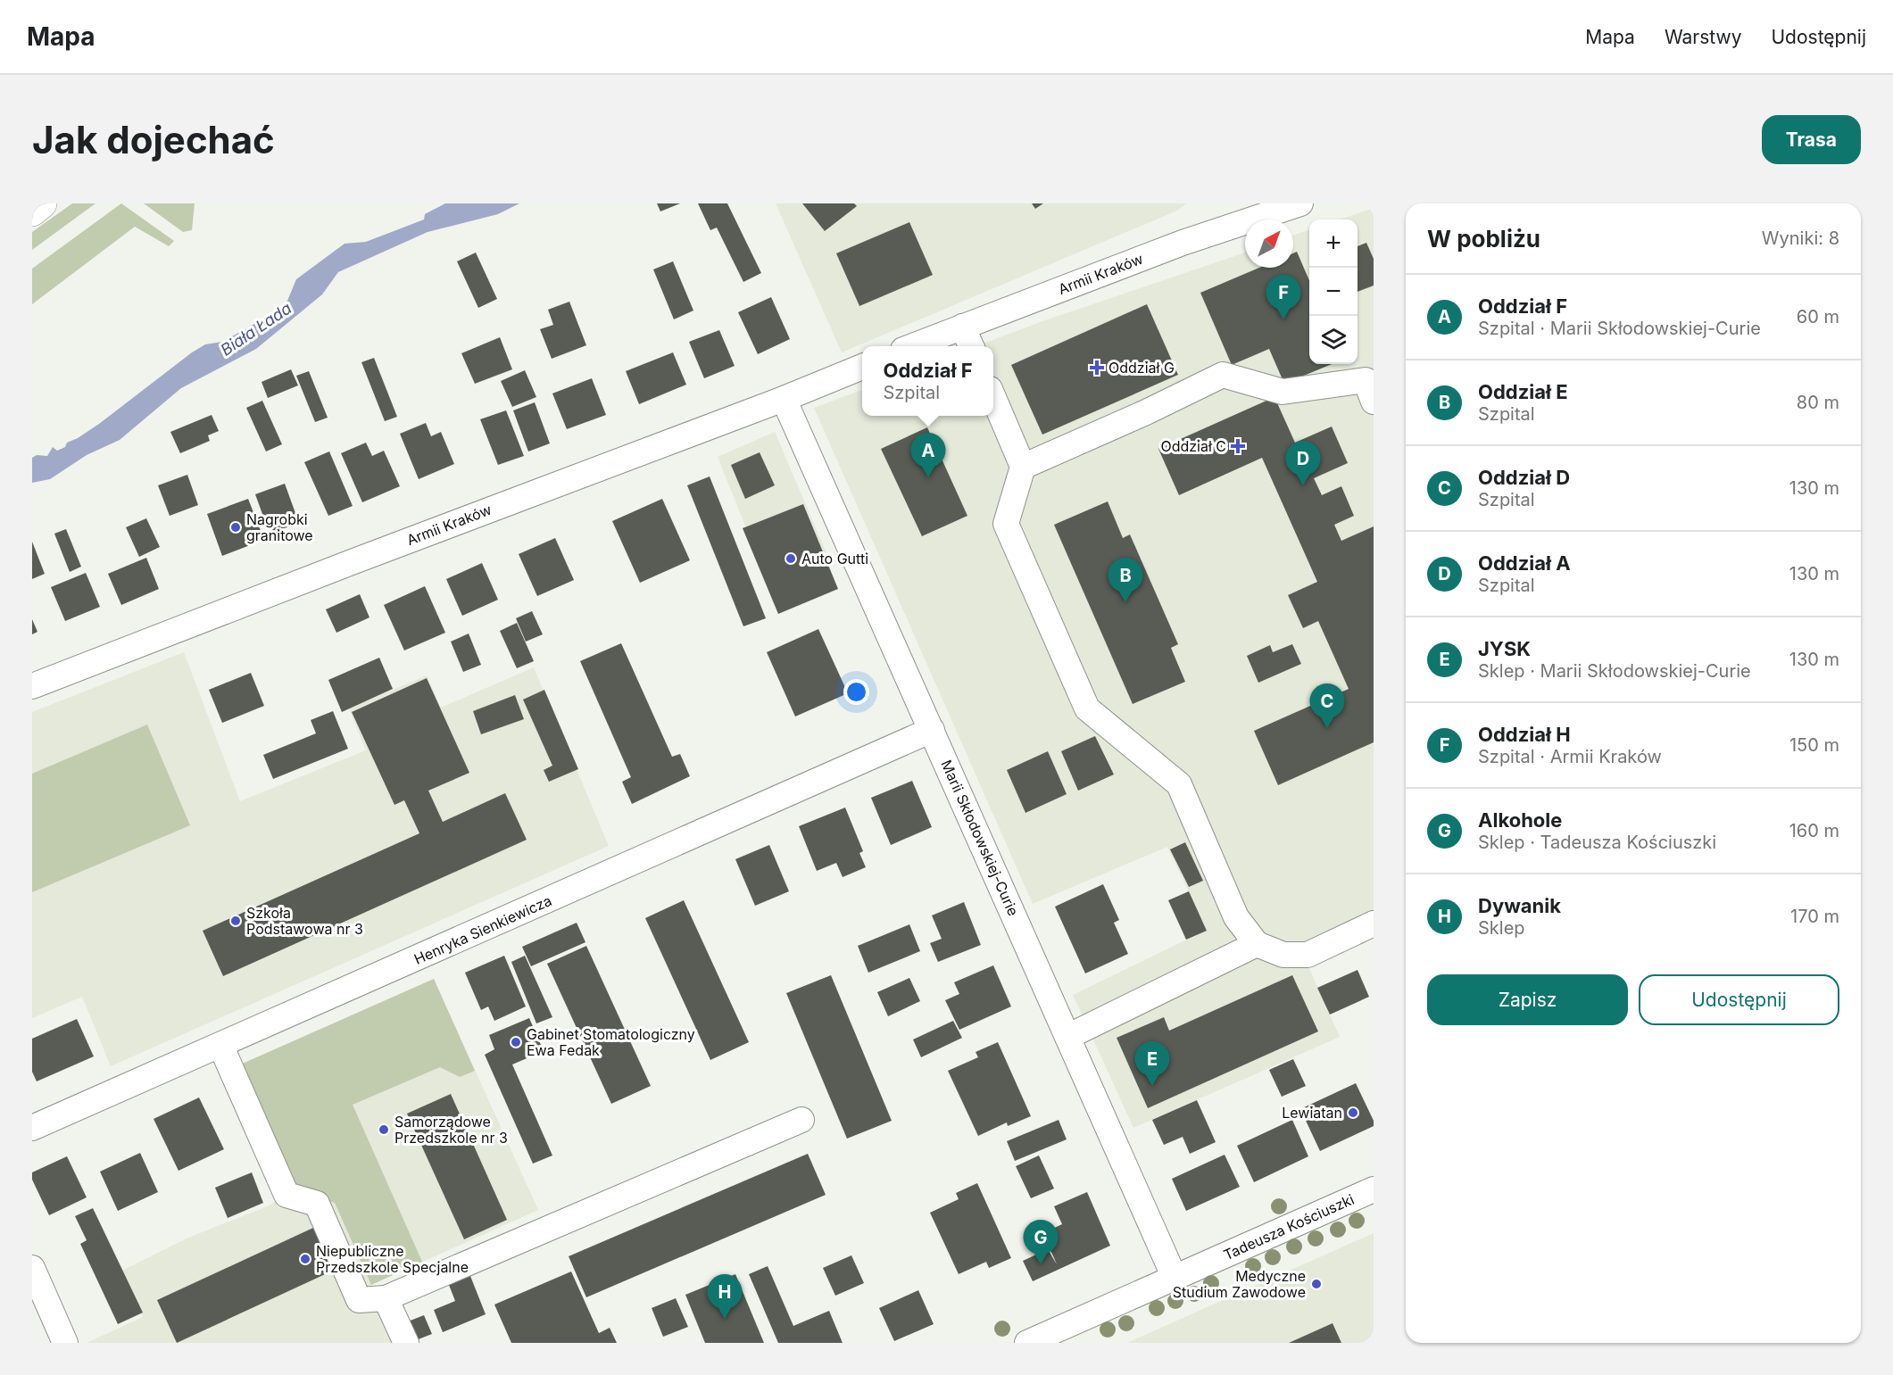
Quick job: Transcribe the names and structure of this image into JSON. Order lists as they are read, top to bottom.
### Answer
{
  "streets": {
    "street": [
      "Armii Kraków",
      "Marii Skłodowskiej-Curie",
      "Henryka Sienkiewicza",
      "Tadeusza Kościuszki"
    ]
  },
  "crossings": [
    ["Armii Kraków", "Marii Skłodowskiej-Curie"],
    ["Marii Skłodowskiej-Curie", "Henryka Sienkiewicza"],
    ["Marii Skłodowskiej-Curie", "Tadeusza Kościuszki"]
  ],
  "water": ["Biała Łada"],
  "places": {
    "health": ["Oddział G", "Oddział C"],
    "other": [
      "Nagrobki granitowe",
      "Auto Gutti",
      "Szkoła Podstawowa nr 3",
      "Gabinet Stomatologiczny Ewa Fedak",
      "Lewiatan",
      "Samorządowe Przedszkole nr 3",
      "Niepubliczne Przedszkole Specjalne",
      "Medyczne Studium Zawodowe"
    ]
  },
  "north": "top right",
  "page": {
    "header": "Mapa",
    "nav": ["Mapa", "Warstwy", "Udostępnij"],
    "buttons": [
      "Trasa",
      ["Zapisz", "Udostępnij"]
    ],
    "title": "Jak dojechać",
    "heading": ["W pobliżu", "Wyniki: 8"],
    "map_buttons": ["+", "−"],
    "list": [
      {
        "mark": "A",
        "name": "Oddział F",
        "note": "Szpital · Marii Skłodowskiej-Curie",
        "value": "60 m"
      },
      {
        "mark": "B",
        "name": "Oddział E",
        "note": "Szpital",
        "value": "80 m"
      },
      {
        "mark": "C",
        "name": "Oddział D",
        "note": "Szpital",
        "value": "130 m"
      },
      {
        "mark": "D",
        "name": "Oddział A",
        "note": "Szpital",
        "value": "130 m"
      },
      {
        "mark": "E",
        "name": "JYSK",
        "note": "Sklep · Marii Skłodowskiej-Curie",
        "value": "130 m"
      },
      {
        "mark": "F",
        "name": "Oddział H",
        "note": "Szpital · Armii Kraków",
        "value": "150 m"
      },
      {
        "mark": "G",
        "name": "Alkohole",
        "note": "Sklep · Tadeusza Kościuszki",
        "value": "160 m"
      },
      {
        "mark": "H",
        "name": "Dywanik",
        "note": "Sklep",
        "value": "170 m"
      }
    ],
    "pins": [
      "F",
      "A",
      "D",
      "B",
      "C",
      "E",
      "G",
      "H"
    ],
    "popup": ["Oddział F", "Szpital"]
  }
}
